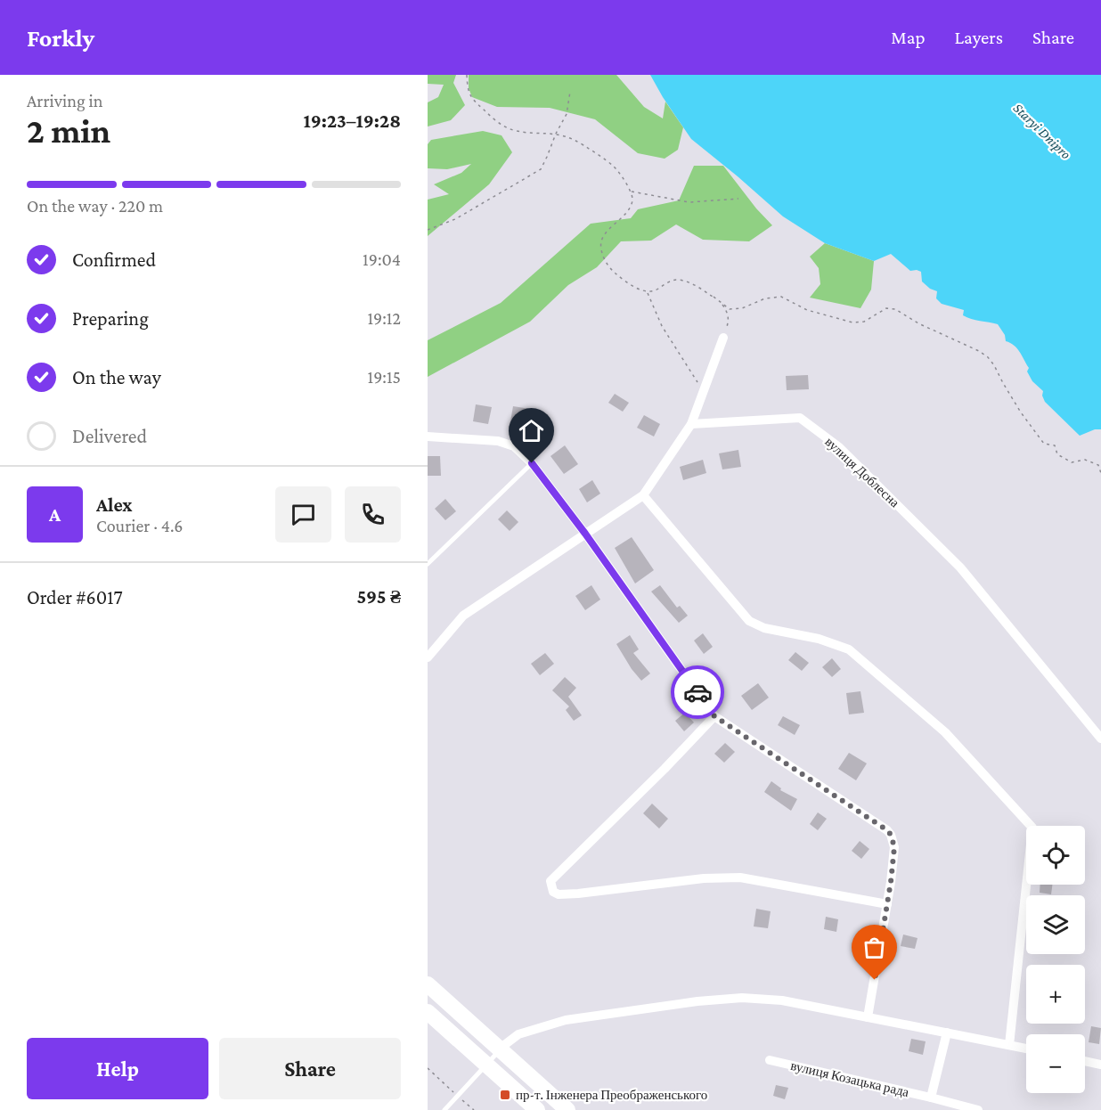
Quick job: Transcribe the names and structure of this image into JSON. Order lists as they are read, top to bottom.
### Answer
{
  "streets": {
    "street": ["вулиця Доблесна", "вулиця Козацька рада"]
  },
  "water": ["Staryi Dnipro"],
  "places": {
    "transit": ["пр-т. Інженера Преображенського"]
  },
  "page": {
    "header": "Forkly",
    "nav": ["Map", "Layers", "Share"],
    "heading": ["2 min", "Arriving in", "19:23–19:28"],
    "panel": [
      "Alex",
      "Courier · 4.6",
      "Order #6017",
      "595 ₴"
    ],
    "bar": "On the way · 220 m",
    "list": [
      ["Confirmed", "19:04"],
      ["Preparing", "19:12"],
      ["On the way", "19:15"],
      "Delivered"
    ],
    "round": "A",
    "map_buttons": ["+", "−"],
    "buttons": ["Help", "Share"]
  }
}
